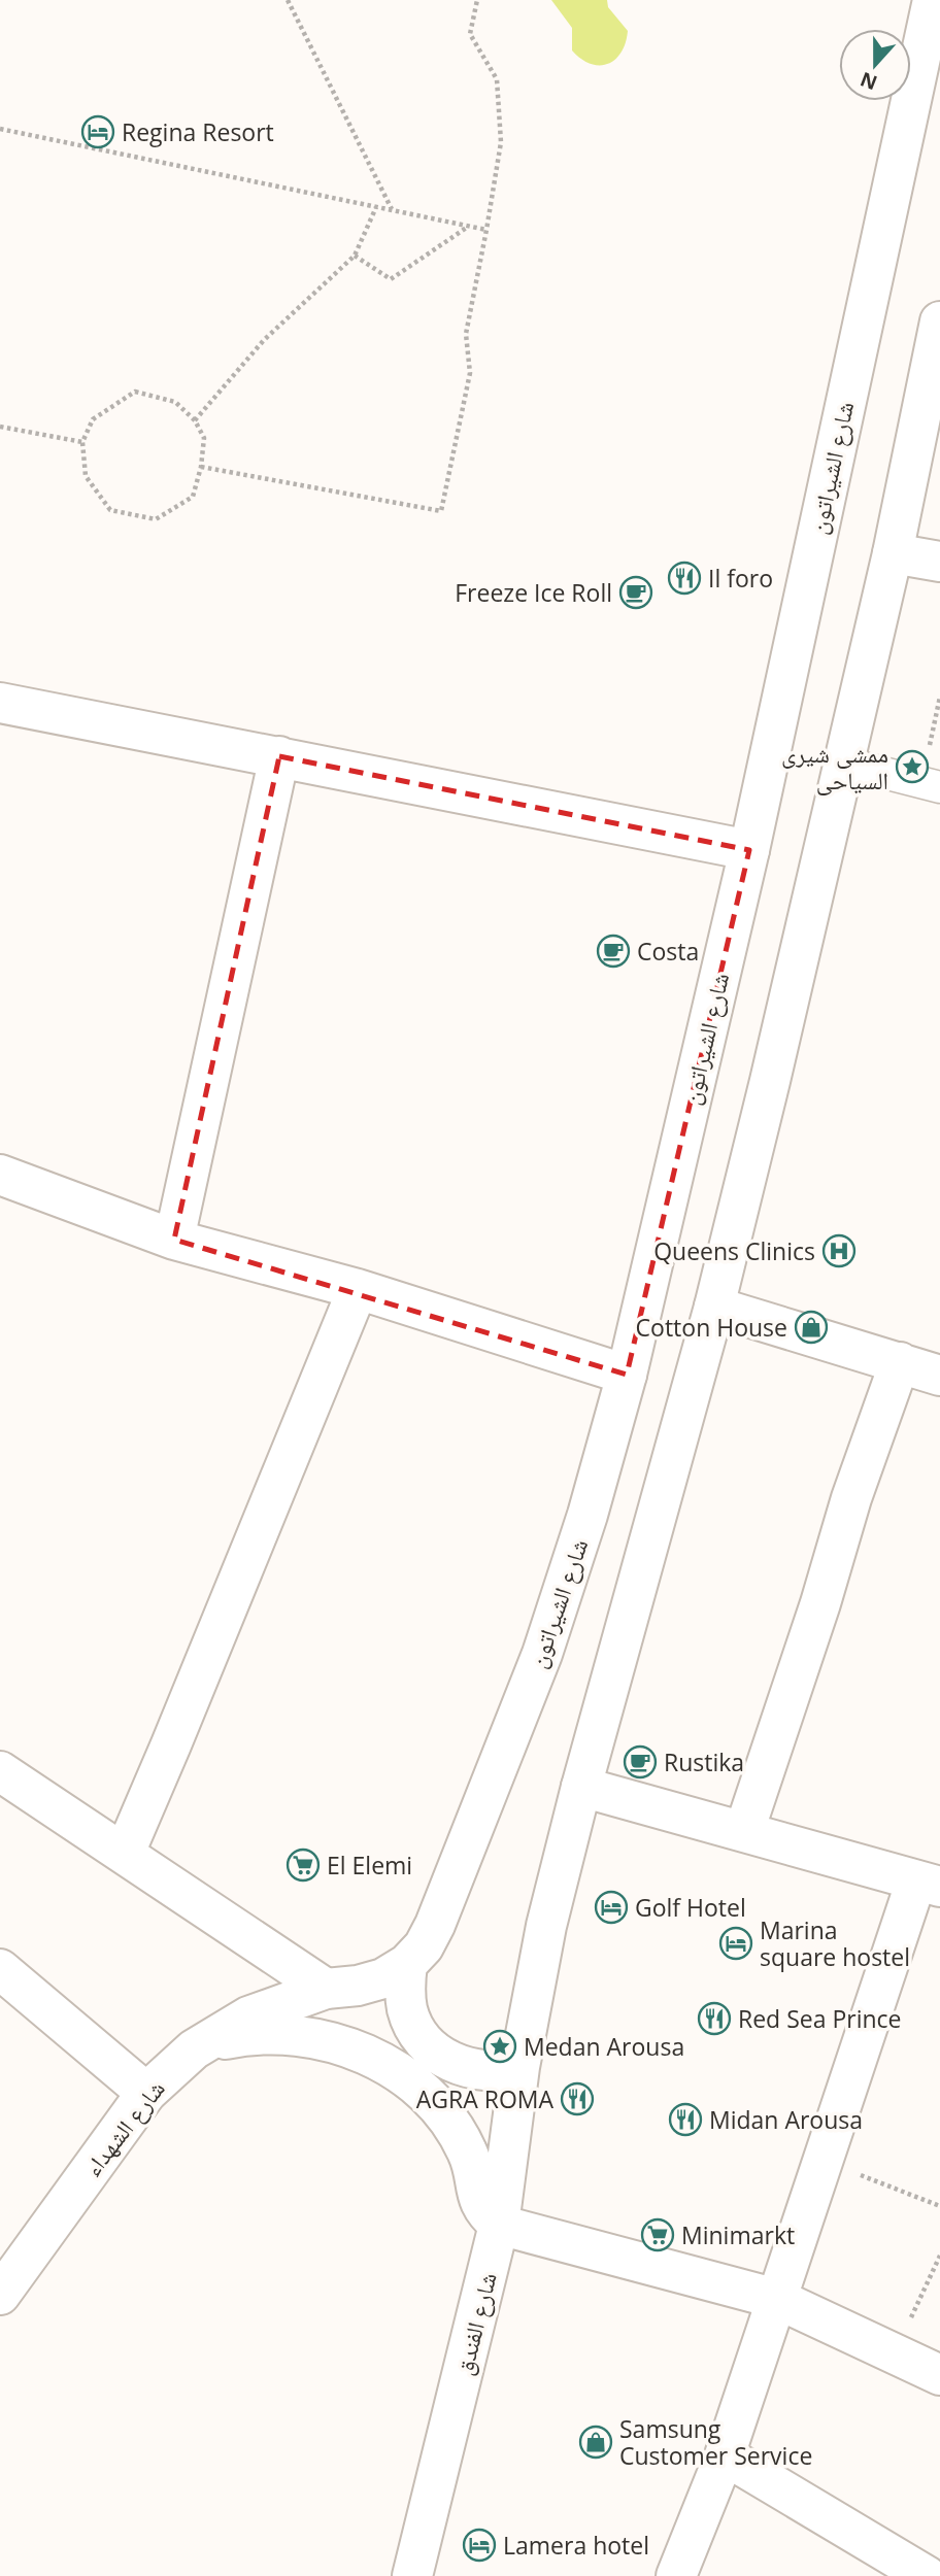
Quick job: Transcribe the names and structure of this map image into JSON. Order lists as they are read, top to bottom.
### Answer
{
  "streets": {
    "street": ["شارع الشيراتون", "شارع الشهداء", "شارع الفندق"]
  },
  "crossings": [
    ["شارع الشيراتون", "شارع الشهداء"]
  ],
  "places": {
    "hotel": [
      "Regina Resort",
      "Golf Hotel",
      "Marina square hostel",
      "Lamera hotel"
    ],
    "restaurant": [
      "Il foro",
      "Red Sea Prince",
      "AGRA ROMA",
      "Midan Arousa"
    ],
    "cafe": ["Freeze Ice Roll", "Costa", "Rustika"],
    "place": ["ممشى شيرى السياحى", "Medan Arousa"],
    "hospital": ["Queens Clinics"],
    "shop": ["Cotton House", "Samsung Customer Service"],
    "supermarket": ["El Elemi", "Minimarkt"]
  },
  "north": "bottom"
}
